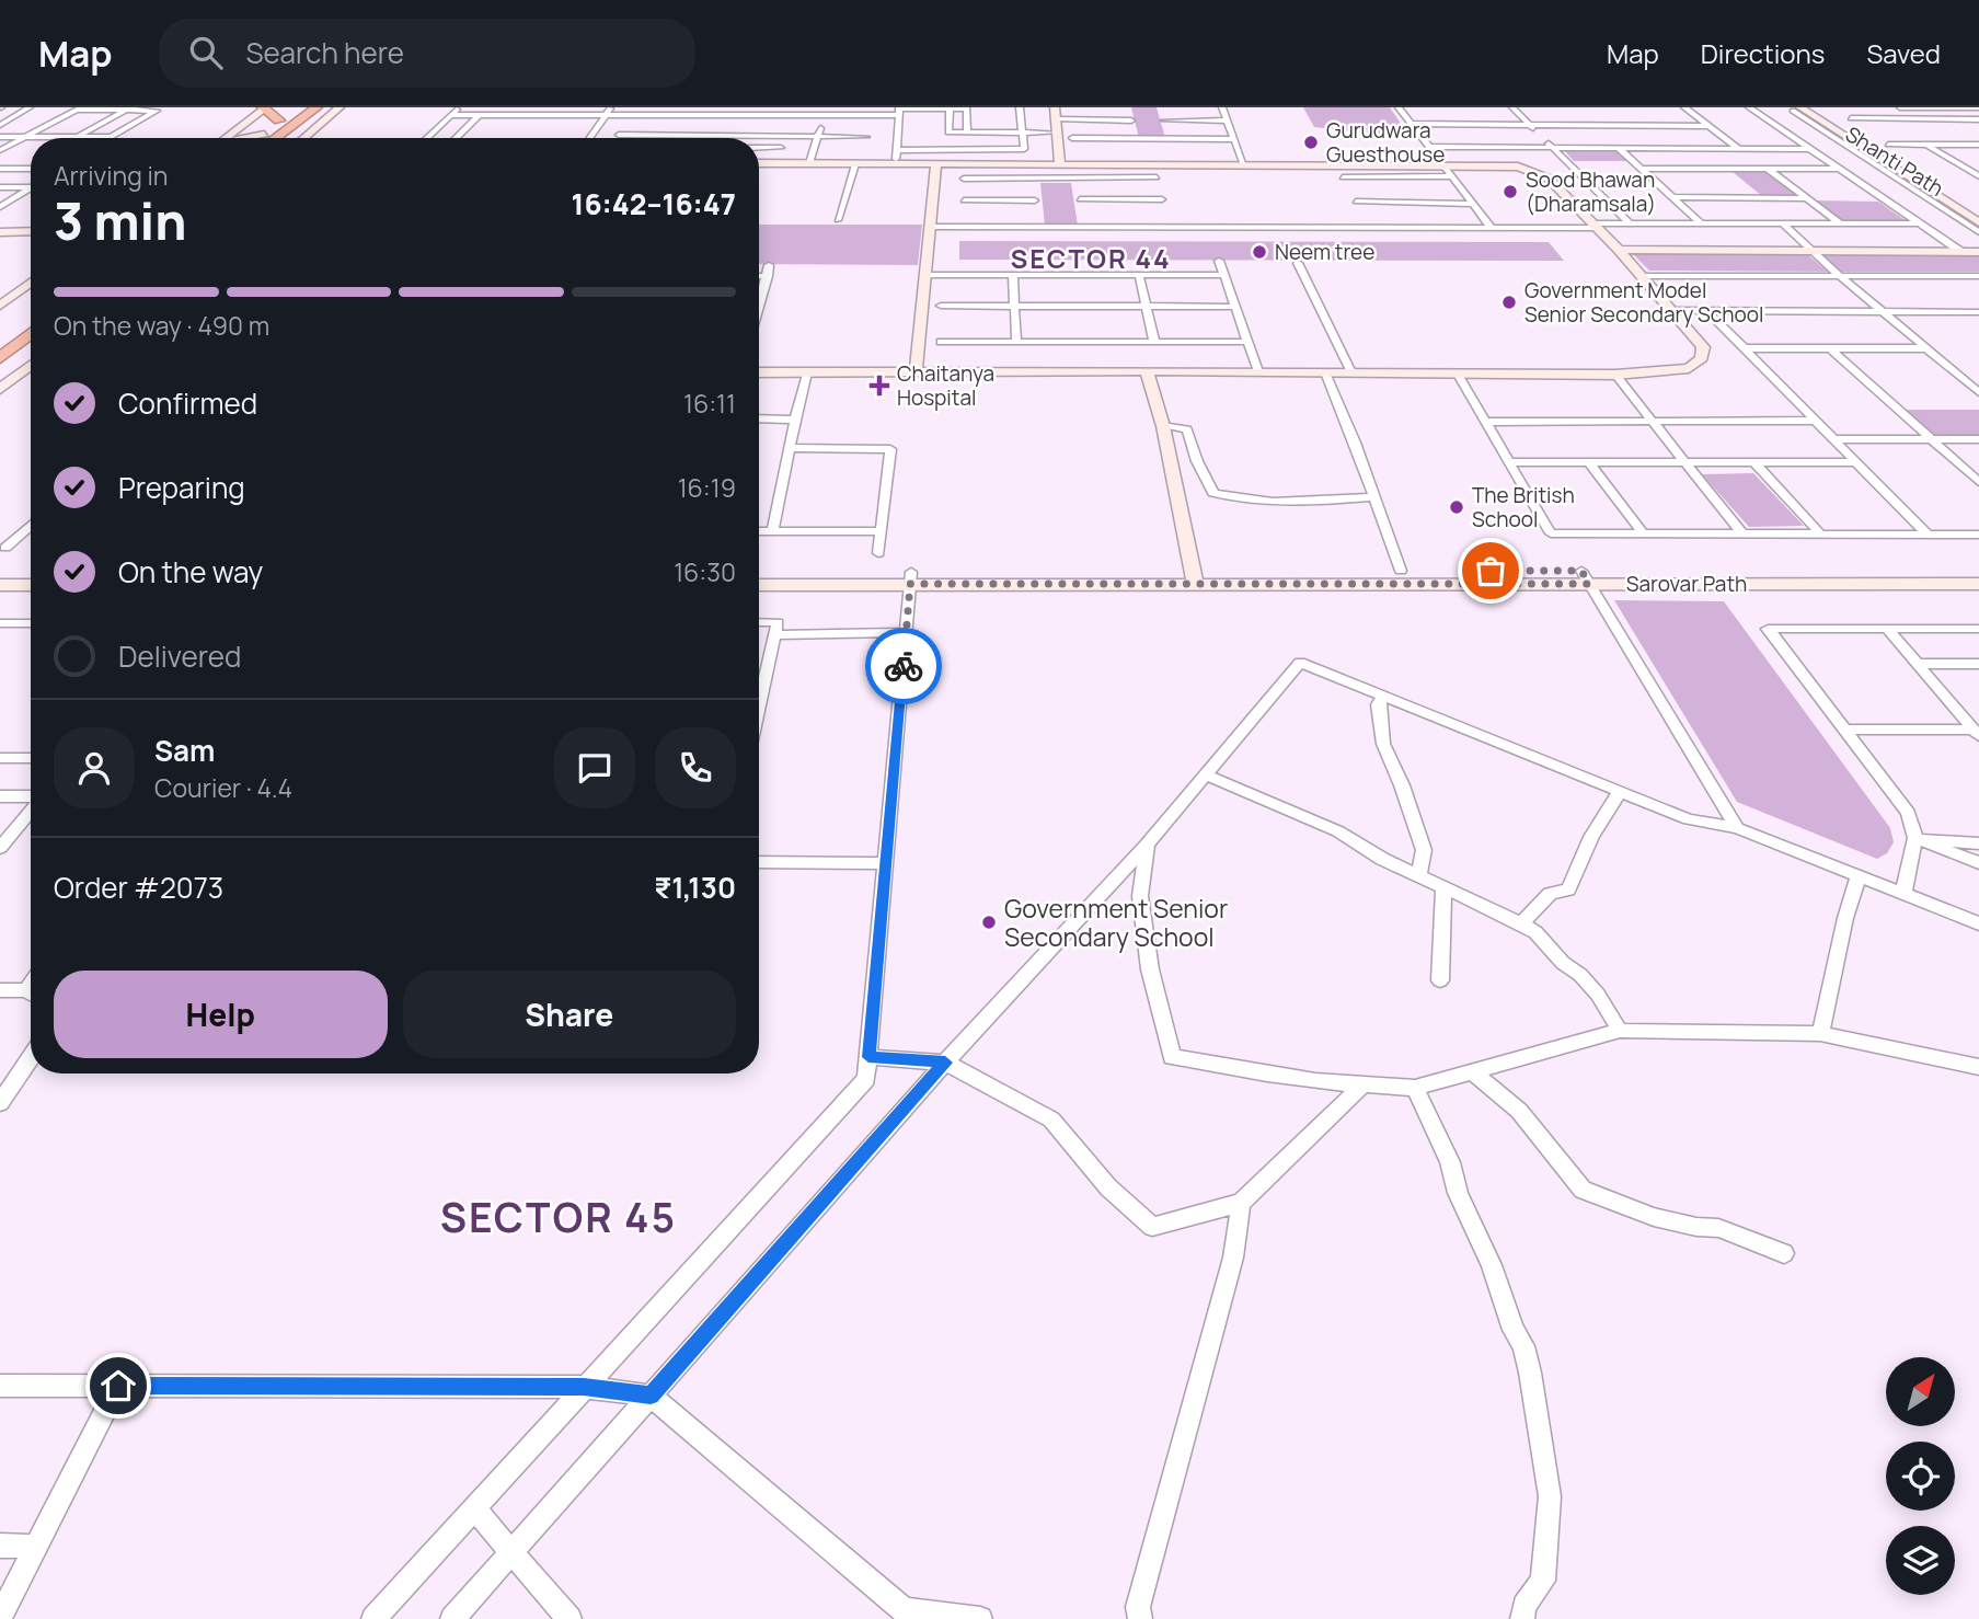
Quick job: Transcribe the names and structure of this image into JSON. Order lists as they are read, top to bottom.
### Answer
{
  "streets": {
    "main road": ["Sarovar Path"],
    "street": ["Shanti Path"]
  },
  "districts": ["SECTOR 44", "SECTOR 45"],
  "places": {
    "other": [
      "Gurudwara Guesthouse",
      "Sood Bhawan (Dharamsala)",
      "Neem tree",
      "Government Model Senior Secondary School",
      "The British School",
      "Government Senior Secondary School"
    ],
    "health": ["Chaitanya Hospital"]
  },
  "north": "top right",
  "page": {
    "header": "Map",
    "search": "Search here",
    "nav": ["Map", "Directions", "Saved"],
    "heading": ["3 min", "Arriving in", "16:42–16:47"],
    "panel": [
      "Sam",
      "Courier · 4.4",
      "Order #2073",
      "₹1,130"
    ],
    "bar": "On the way · 490 m",
    "list": [
      ["Confirmed", "16:11"],
      ["Preparing", "16:19"],
      ["On the way", "16:30"],
      "Delivered"
    ],
    "buttons": ["Help", "Share"]
  }
}
